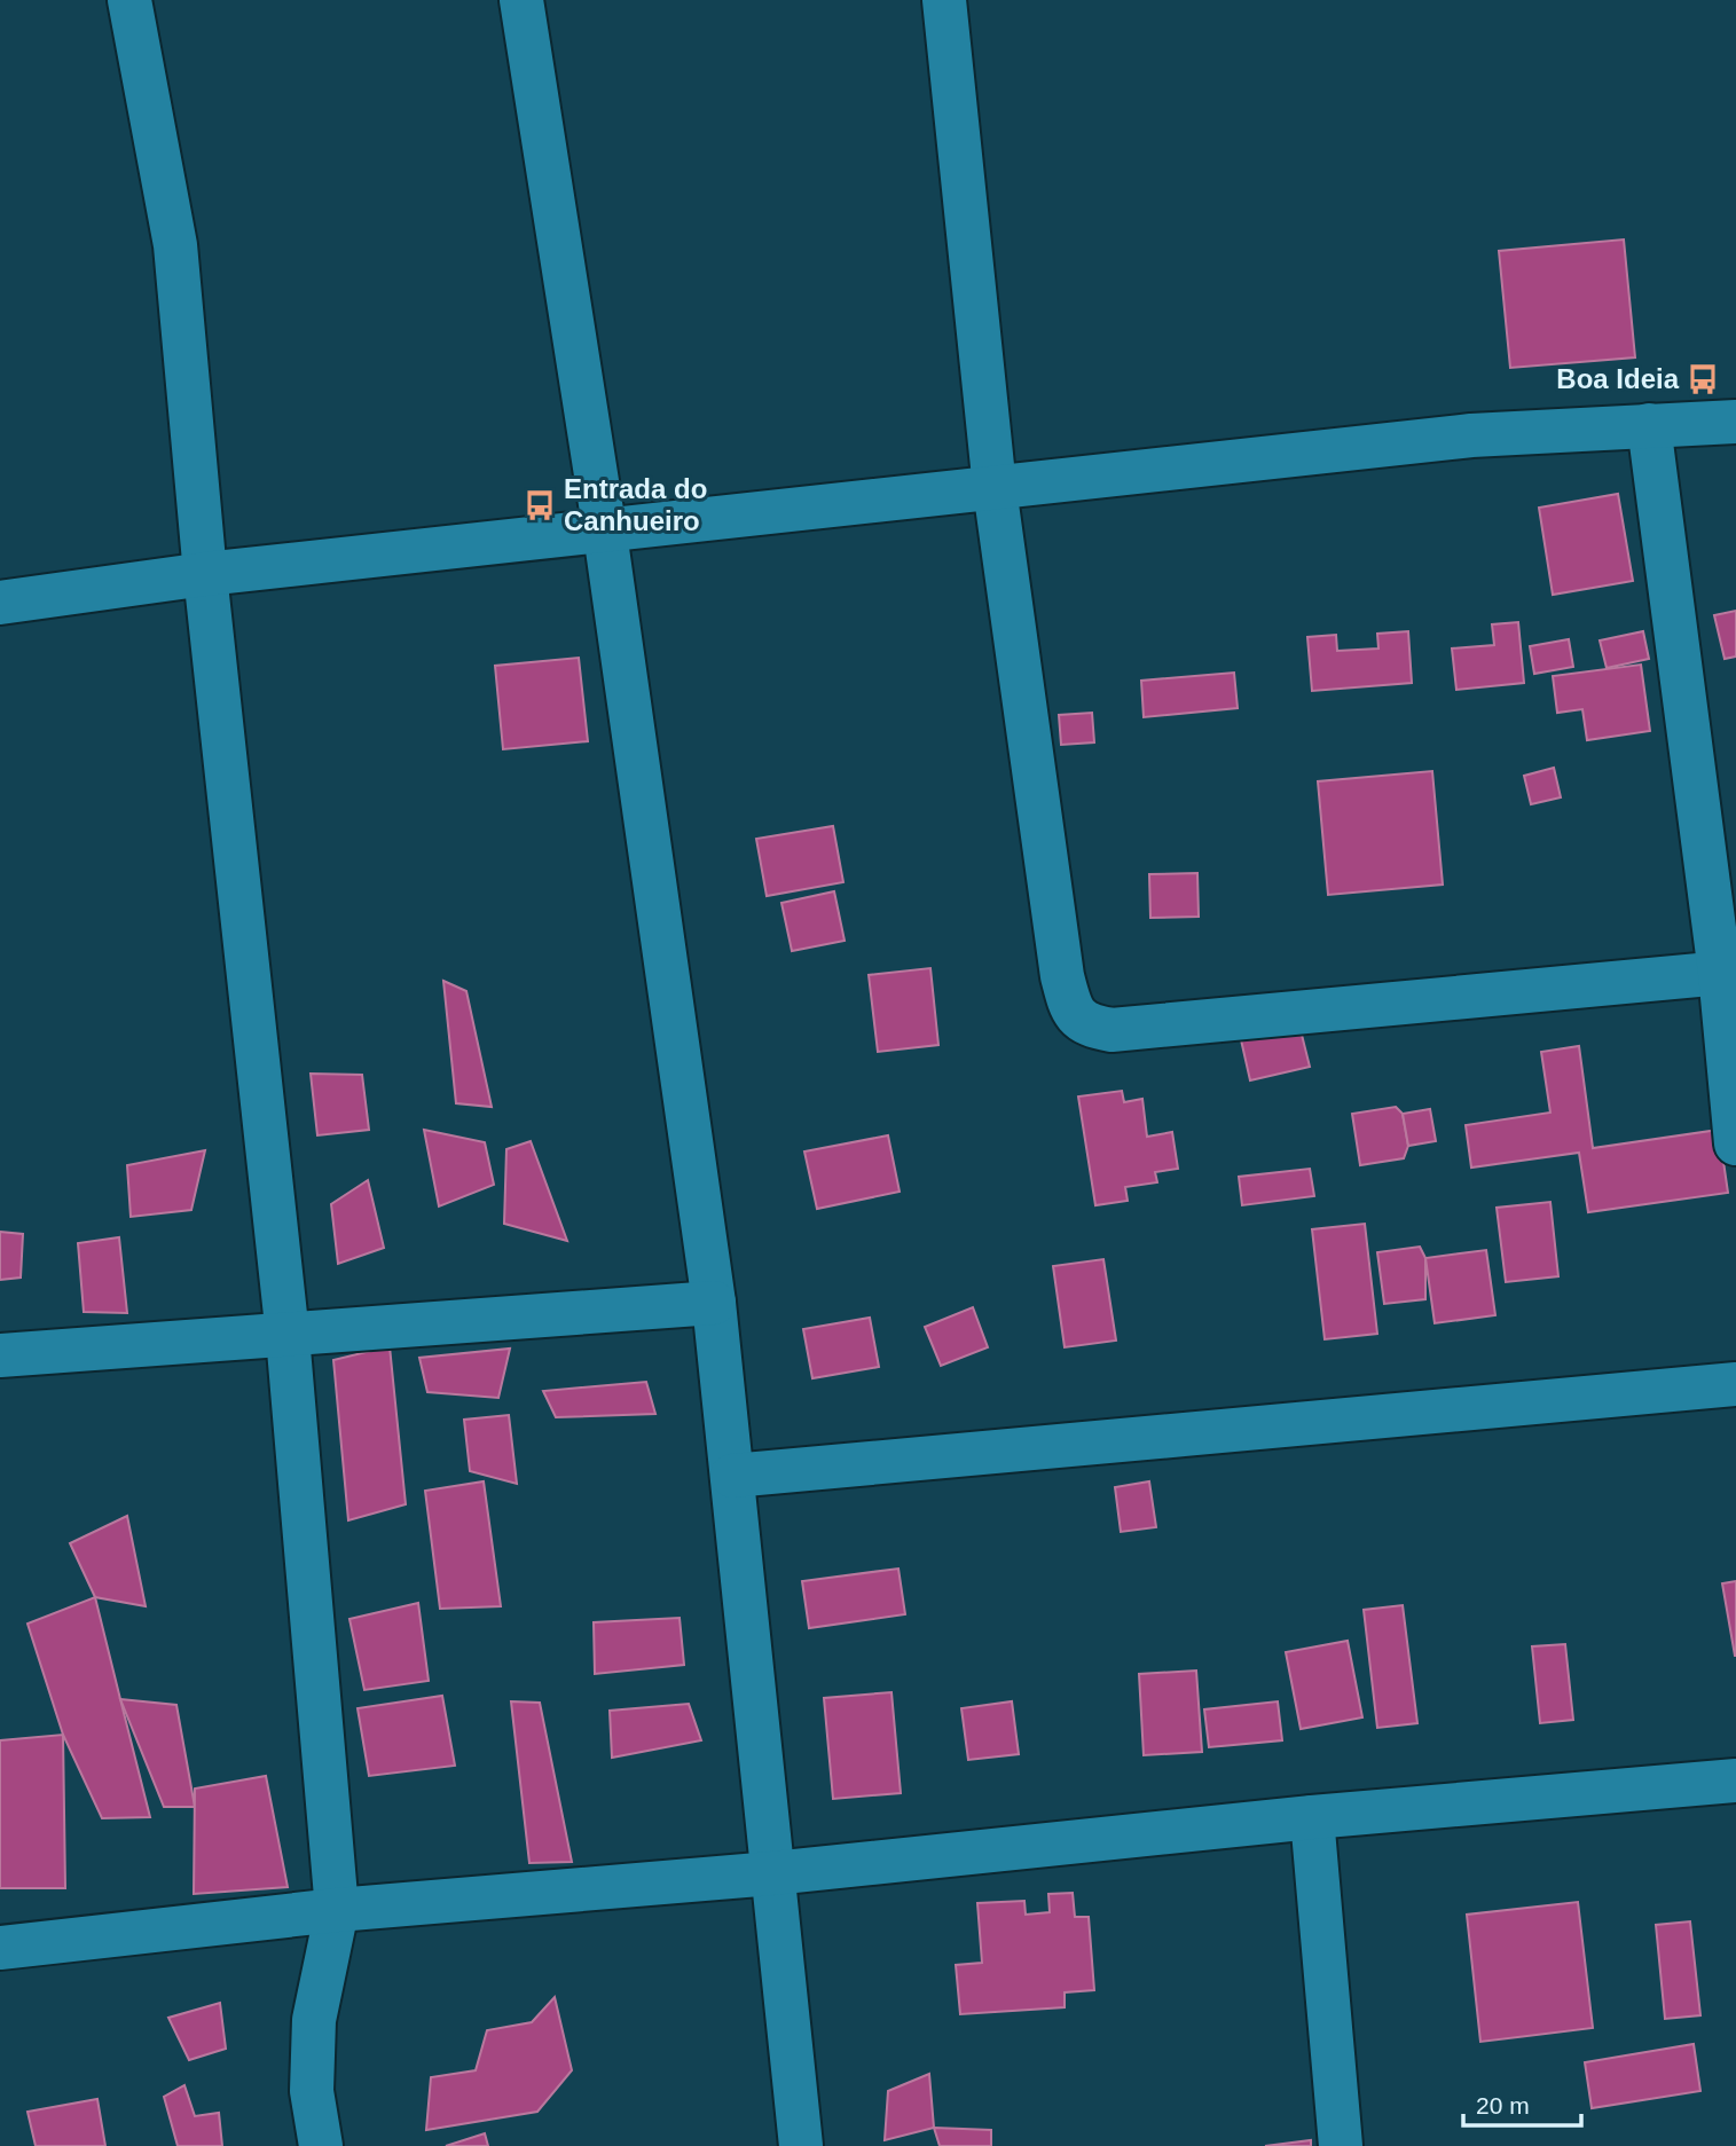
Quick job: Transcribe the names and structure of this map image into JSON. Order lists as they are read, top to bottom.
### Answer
{
  "places": {
    "bus stop": ["Boa Ideia", "Entrada do Canhueiro"]
  },
  "scale_bar": "20 m"
}
